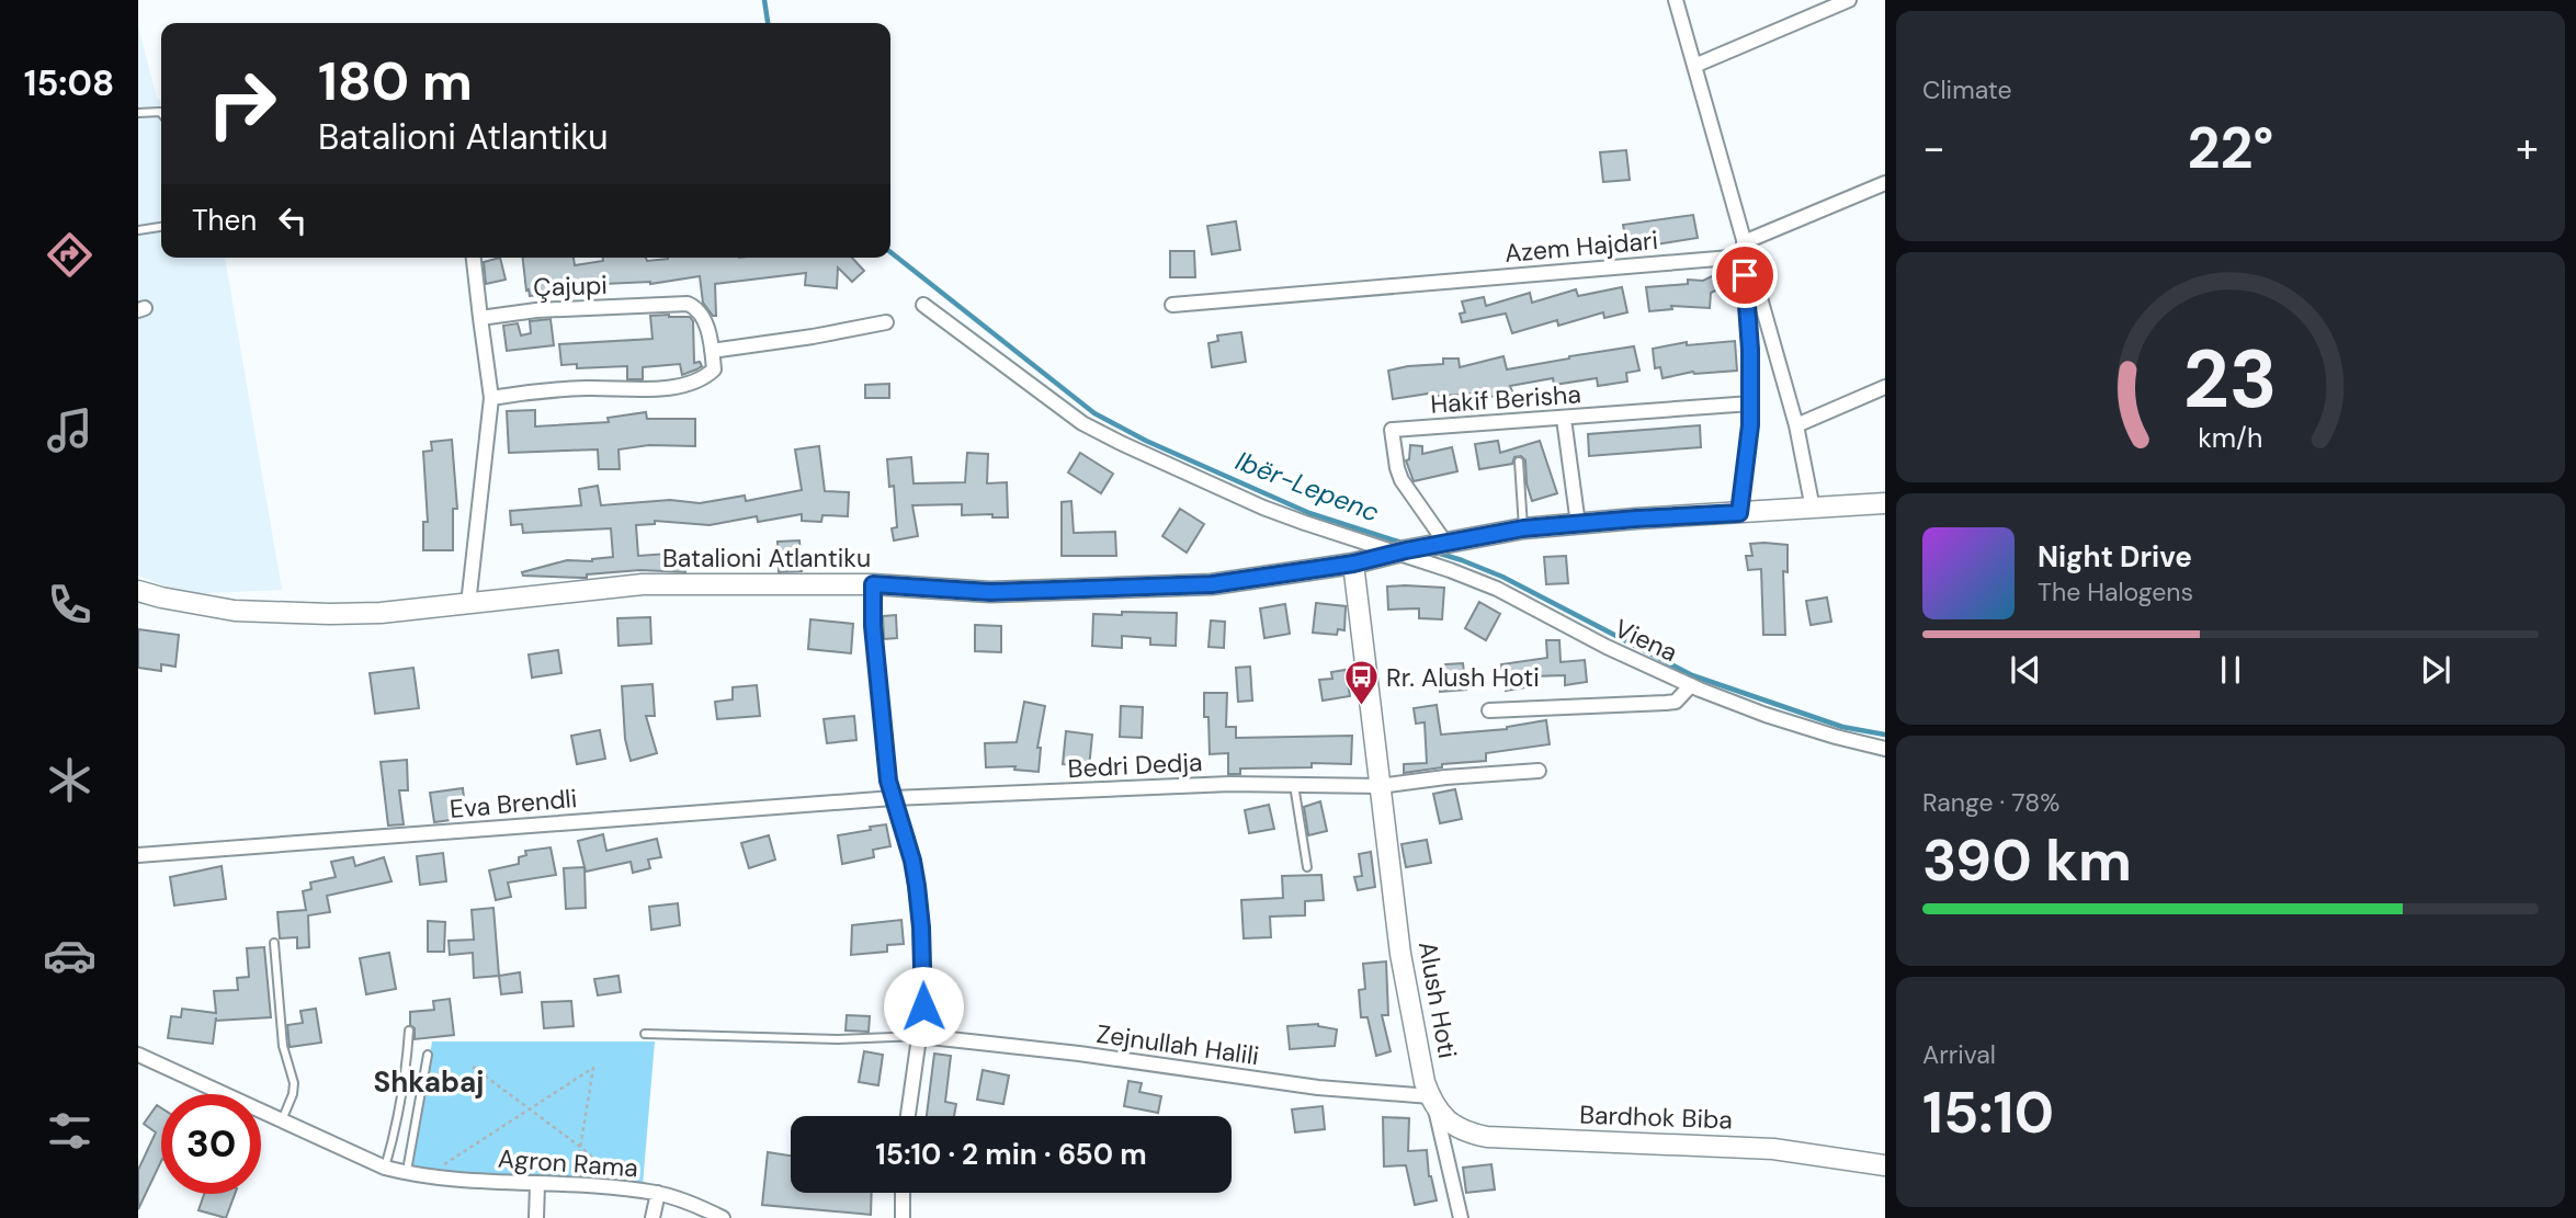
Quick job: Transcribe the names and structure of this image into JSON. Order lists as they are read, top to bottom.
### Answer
{
  "streets": {
    "street": [
      "Azem Hajdari",
      "Çajupi",
      "Hakif Berisha",
      "Batalioni Atlantiku",
      "Viena",
      "Bedri Dedja",
      "Eva Brendli",
      "Alush Hoti",
      "Zejnullah Halili",
      "Bardhok Biba",
      "Agron Rama"
    ]
  },
  "crossings": [
    ["Azem Hajdari", "Hakif Berisha"],
    ["Azem Hajdari", "Batalioni Atlantiku"],
    ["Hakif Berisha", "Batalioni Atlantiku"],
    ["Batalioni Atlantiku", "Viena"],
    ["Batalioni Atlantiku", "Alush Hoti"],
    ["Bedri Dedja", "Eva Brendli"],
    ["Bedri Dedja", "Alush Hoti"],
    ["Alush Hoti", "Zejnullah Halili"],
    ["Alush Hoti", "Bardhok Biba"],
    ["Zejnullah Halili", "Bardhok Biba"]
  ],
  "districts": ["Shkabaj"],
  "water": ["Ibër-Lepenc"],
  "places": {
    "bus stop": ["Rr. Alush Hoti"]
  },
  "page": {
    "tabs": "15:08",
    "tile": [
      "Climate",
      ["Range · 78%", "390 km"],
      ["Arrival", "15:10"]
    ],
    "turn": ["180 m", "Batalioni Atlantiku"],
    "heat": ["−", "22°", "+"],
    "then": "Then",
    "song": ["Night Drive", "The Halogens"],
    "limit": "30",
    "trip": "15:10 · 2 min · 650 m",
    "gauge": ["23", "km/h"]
  }
}
